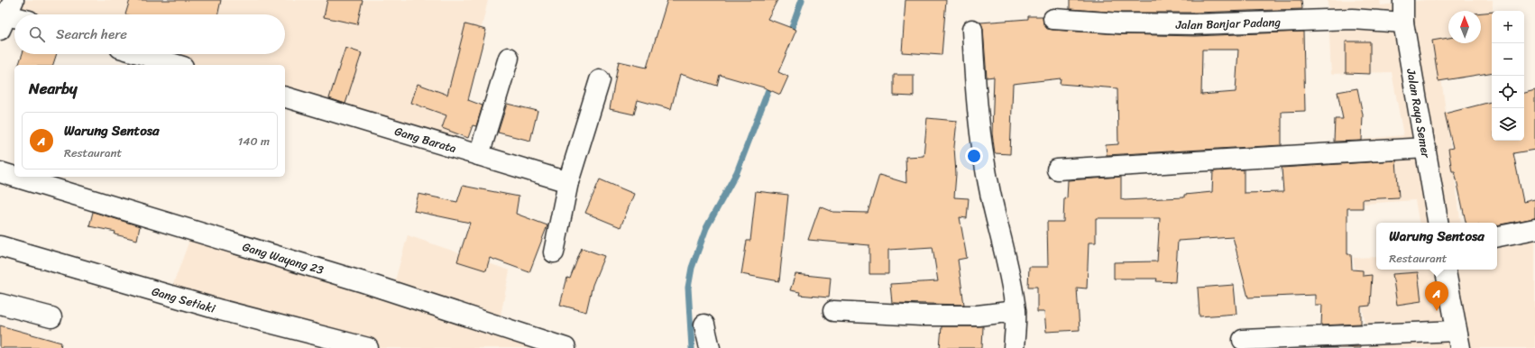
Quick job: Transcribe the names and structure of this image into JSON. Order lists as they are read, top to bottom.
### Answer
{
  "streets": {
    "street": [
      "Jalan Banjar Padang",
      "Jalan Raya Semer",
      "Gang Barata",
      "Gang Wayang 23",
      "Gang Setiaki"
    ]
  },
  "crossings": [
    ["Jalan Banjar Padang", "Jalan Raya Semer"]
  ],
  "north": "top",
  "page": {
    "map_buttons": ["+", "−"],
    "search": "Search here",
    "heading": "Nearby",
    "list": [
      {
        "mark": "A",
        "name": "Warung Sentosa",
        "note": "Restaurant",
        "value": "140 m"
      }
    ],
    "popup": ["Warung Sentosa", "Restaurant"],
    "pins": "A"
  }
}
